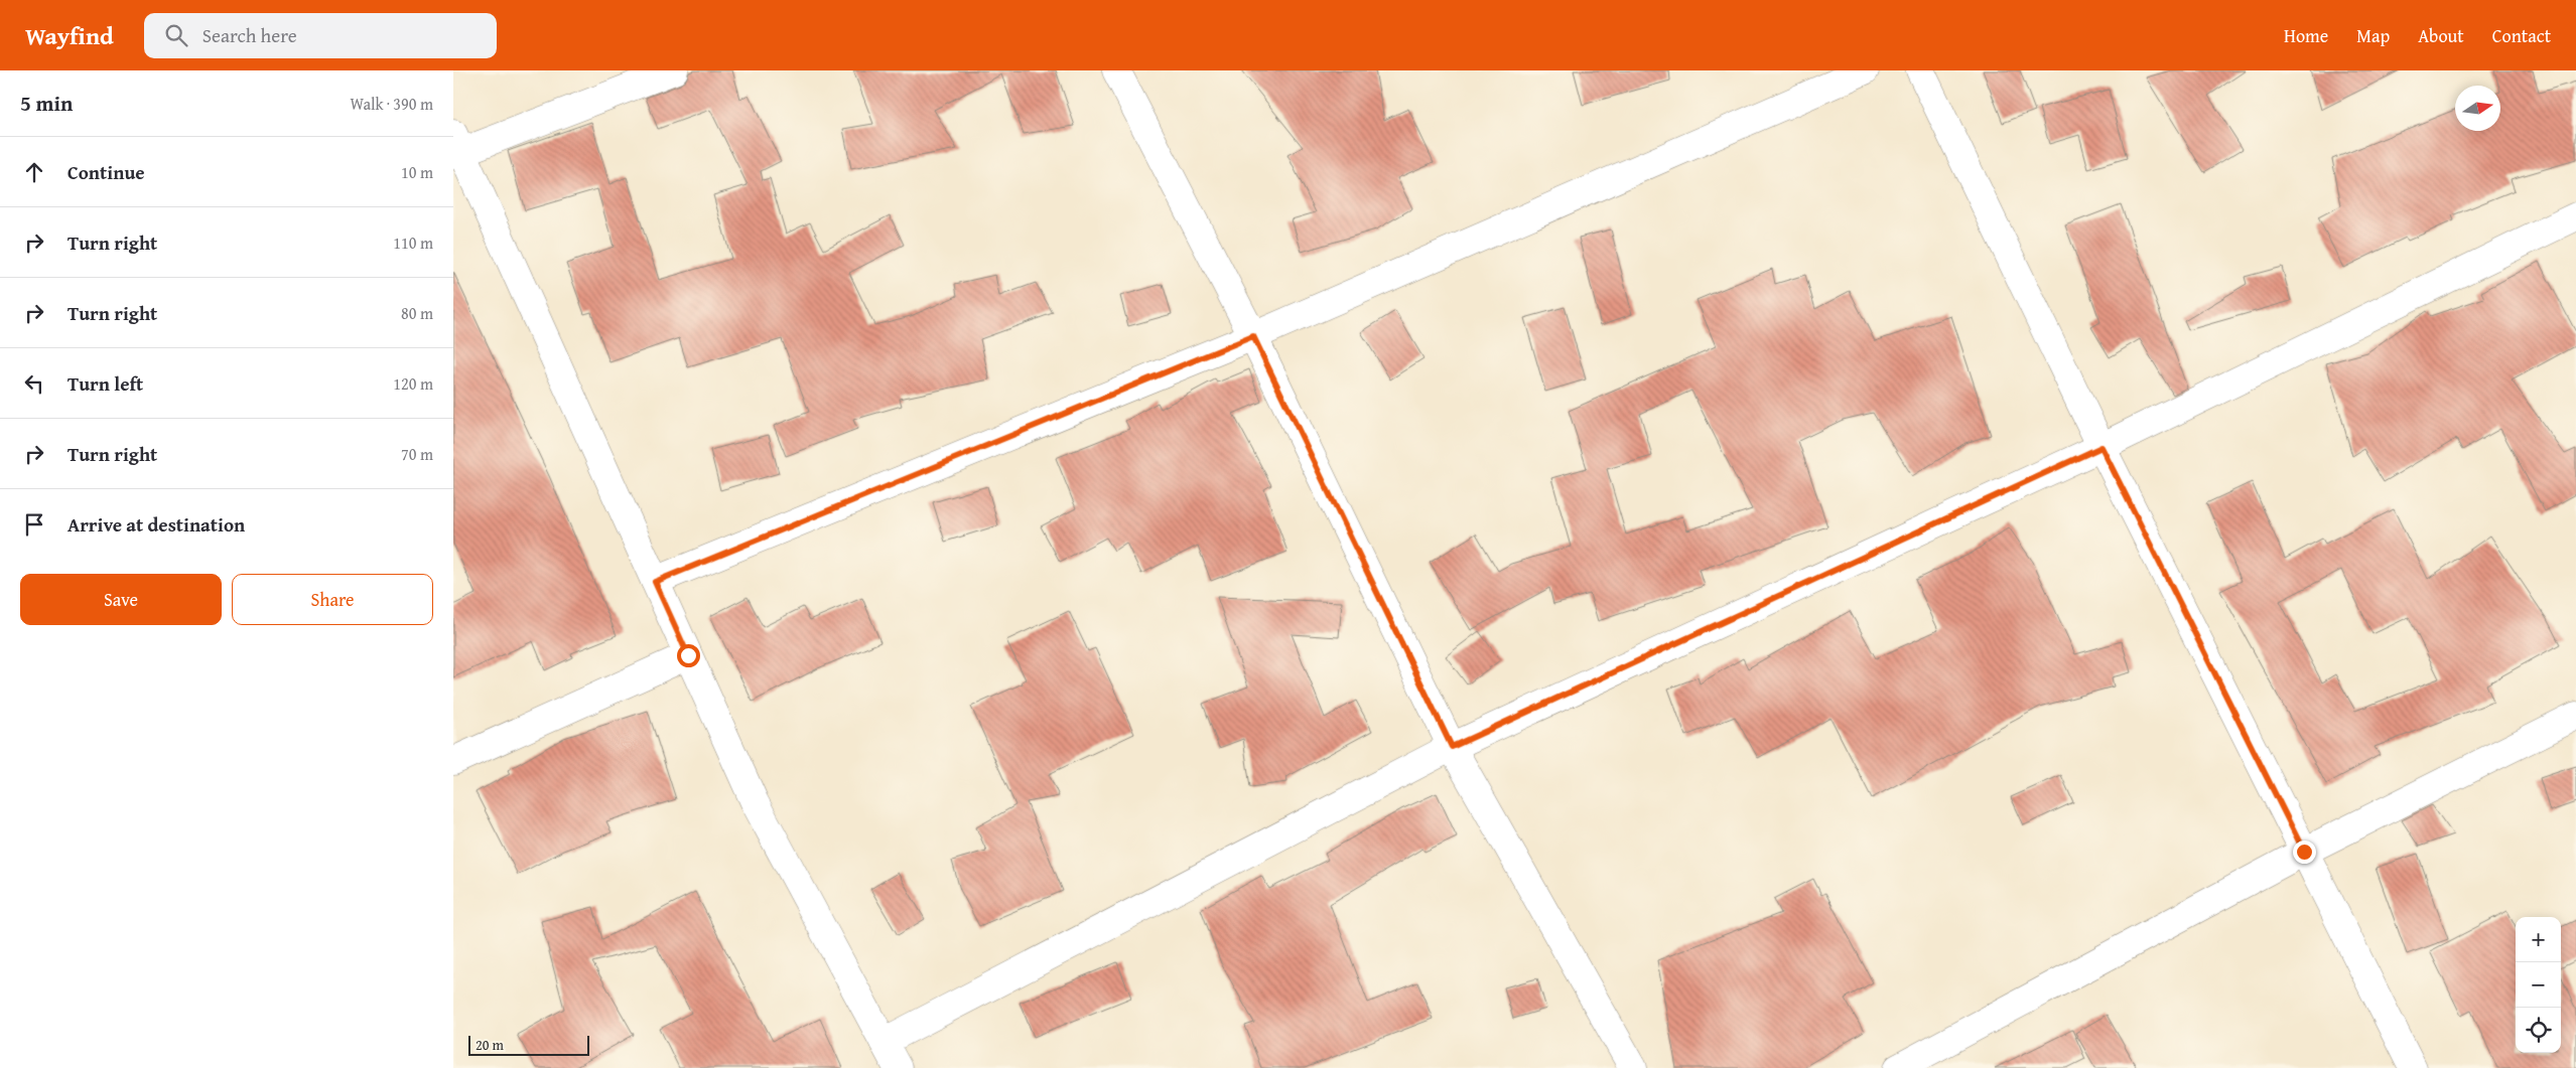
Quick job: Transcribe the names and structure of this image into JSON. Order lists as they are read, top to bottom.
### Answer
{
  "scale_bar": "20 m",
  "north": "right",
  "page": {
    "header": "Wayfind",
    "search": "Search here",
    "nav": [
      "Home",
      "Map",
      "About",
      "Contact"
    ],
    "heading": ["5 min", "Walk · 390 m"],
    "list": [
      ["Continue", "10 m"],
      ["Turn right", "110 m"],
      ["Turn right", "80 m"],
      ["Turn left", "120 m"],
      ["Turn right", "70 m"],
      "Arrive at destination"
    ],
    "buttons": ["Save", "Share"],
    "map_buttons": ["+", "−"],
    "scale": "20 m"
  }
}
